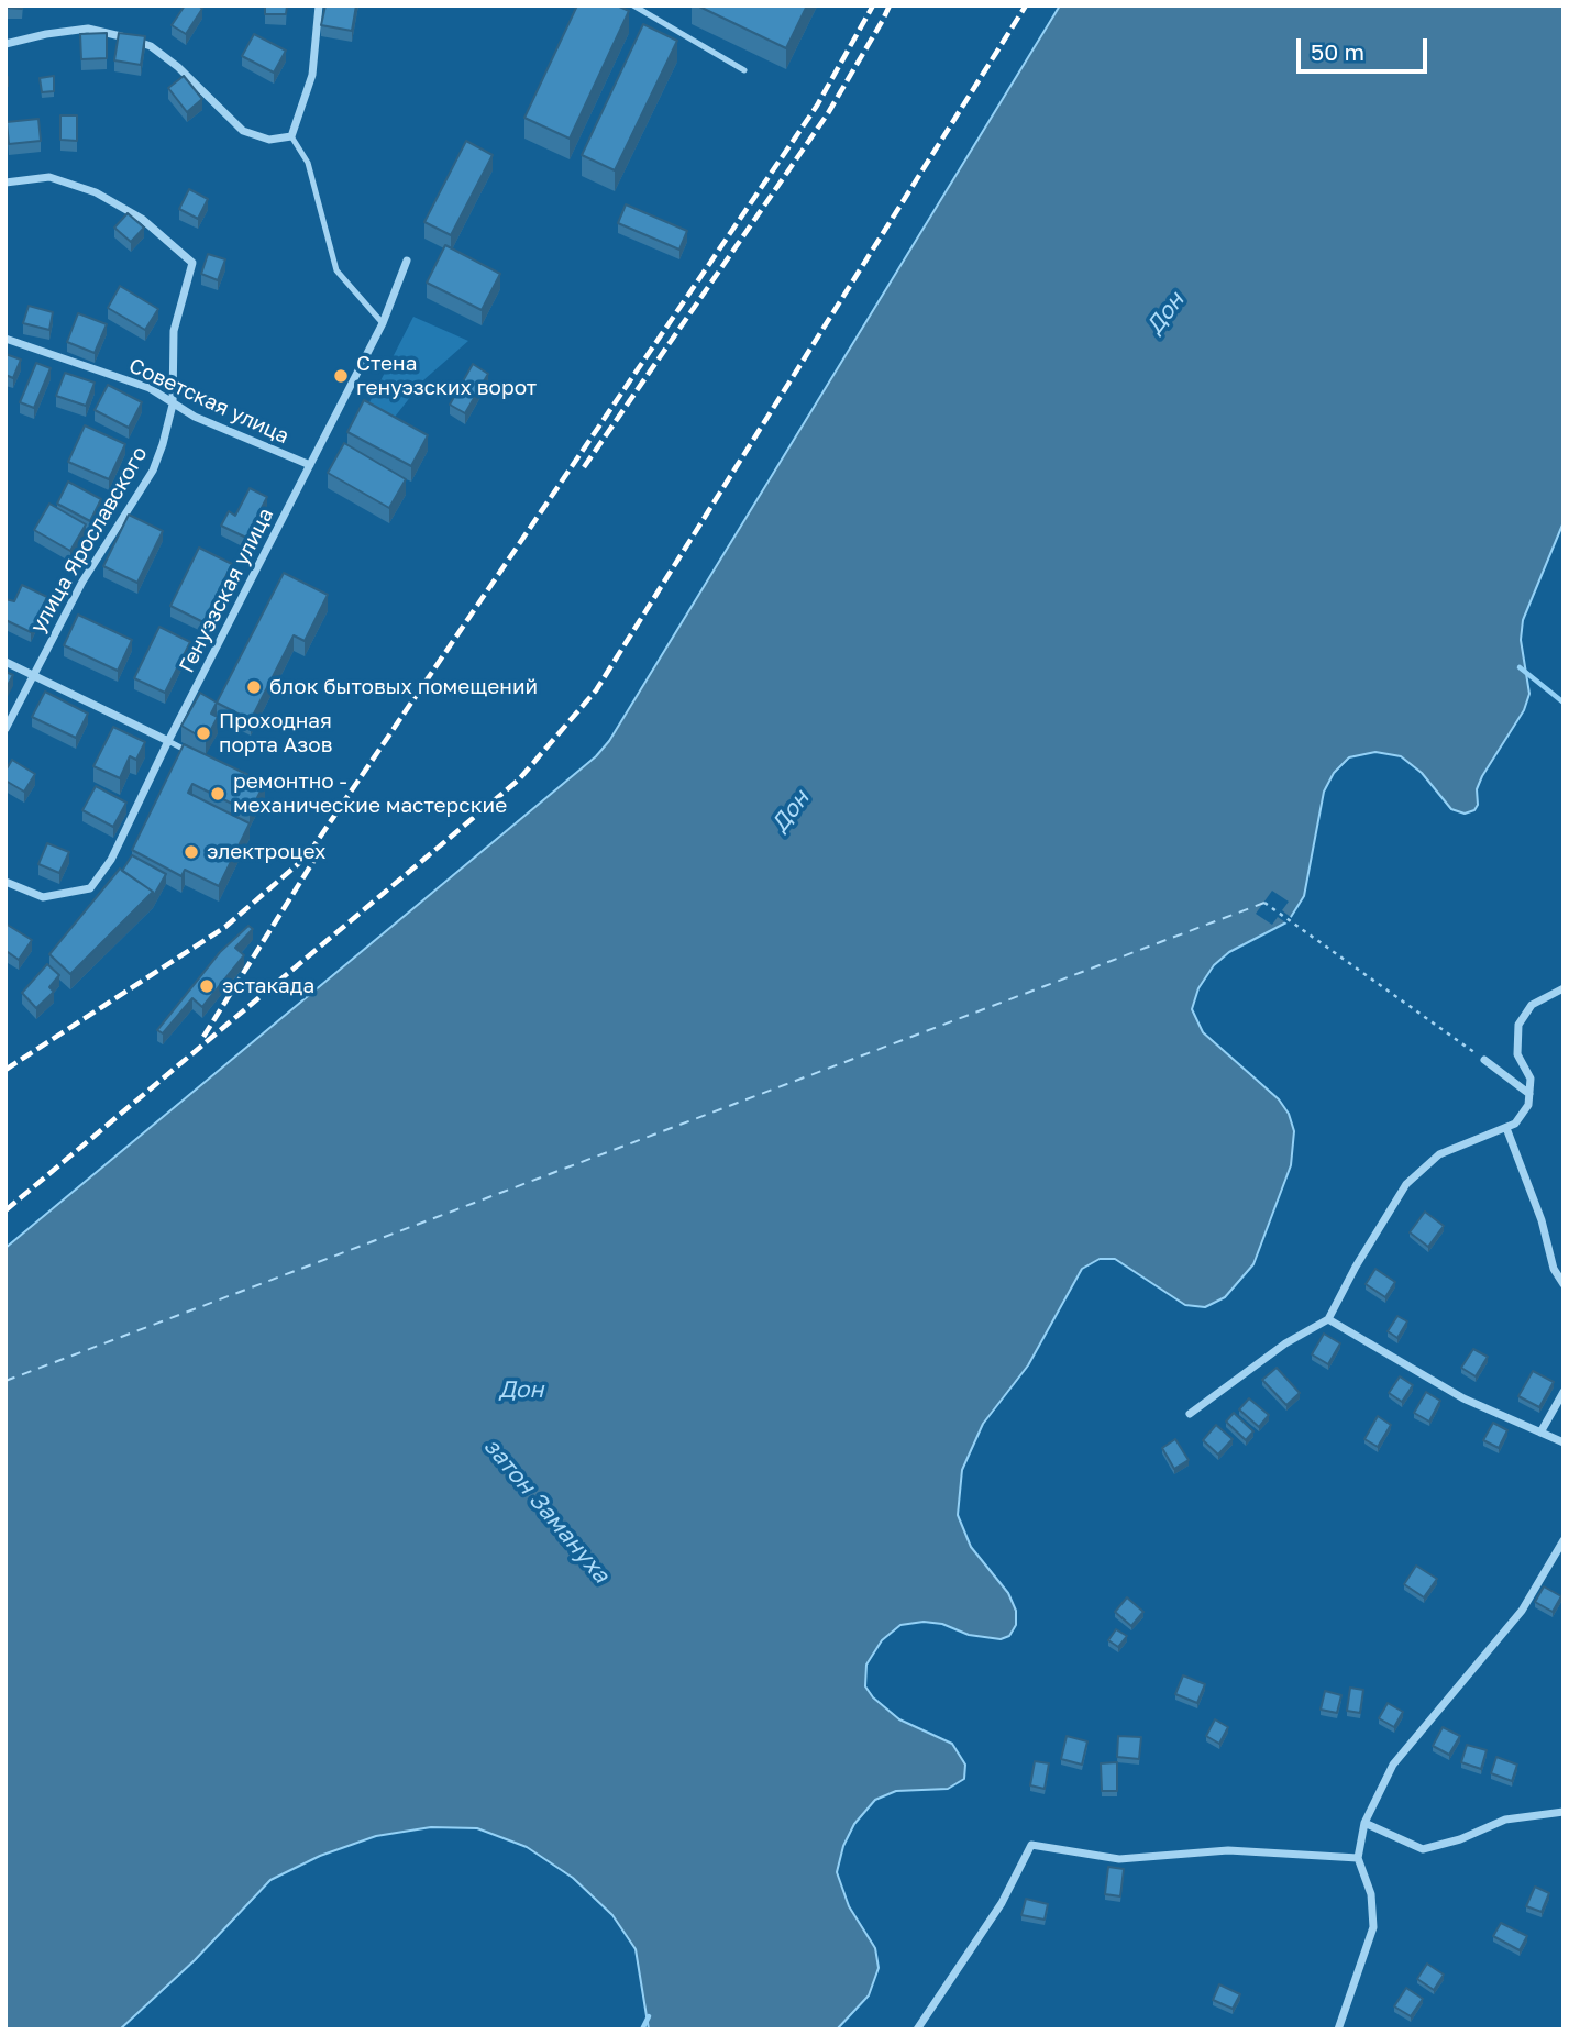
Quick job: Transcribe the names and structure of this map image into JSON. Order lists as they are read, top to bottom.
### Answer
{
  "streets": {
    "street": ["Советская улица", "улица Ярославского", "Генуэзская улица"]
  },
  "crossings": [
    ["Советская улица", "улица Ярославского"],
    ["Советская улица", "Генуэзская улица"]
  ],
  "water": ["Дон", "затон Замануха"],
  "places": [
    "Стена генуэзских ворот",
    "блок бытовых помещений",
    "Проходная порта Азов",
    "ремонтно - механические мастерские",
    "электроцех",
    "эстакада"
  ],
  "scale_bar": "50 m"
}
